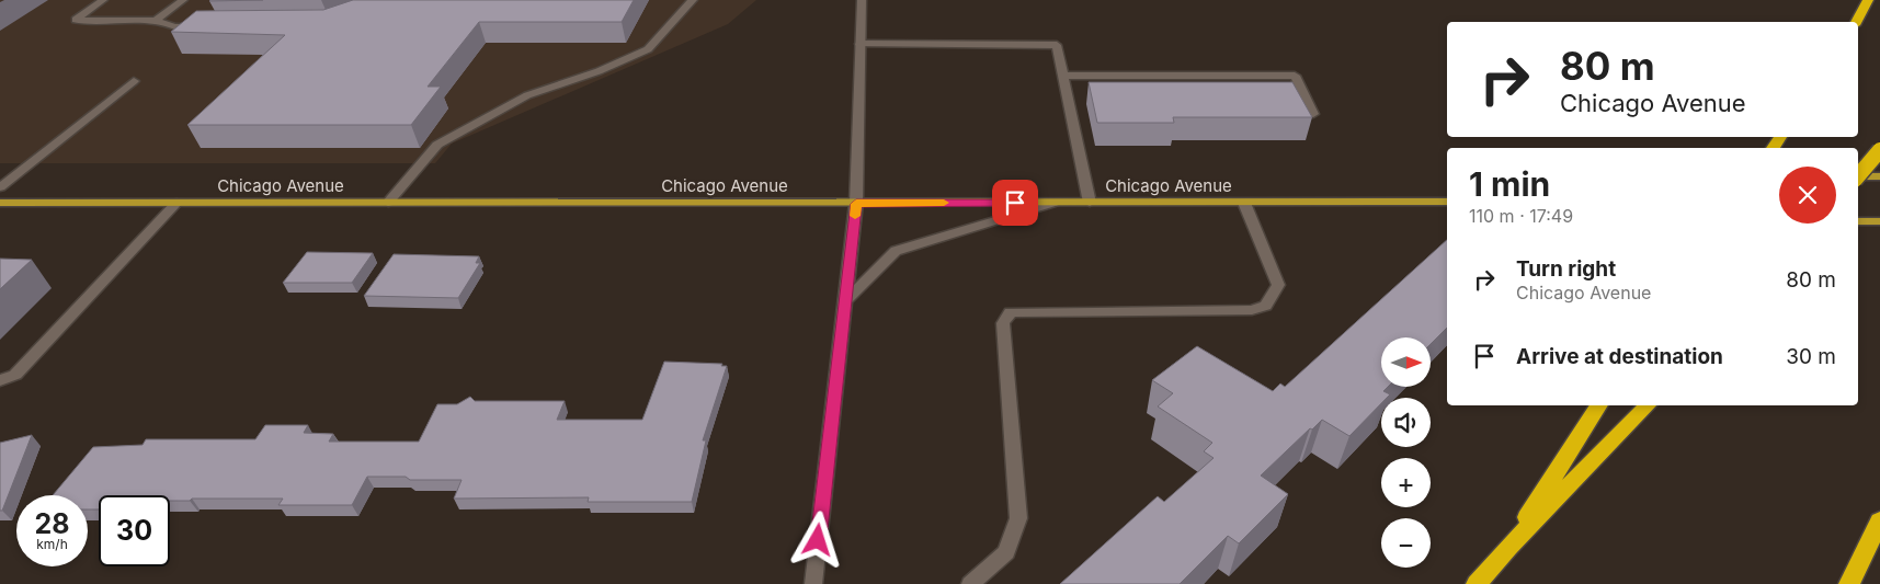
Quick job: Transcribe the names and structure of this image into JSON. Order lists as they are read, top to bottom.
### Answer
{
  "streets": {
    "main road": ["Chicago Avenue"]
  },
  "north": "right",
  "page": {
    "turn": ["80 m", "Chicago Avenue"],
    "heading": ["1 min", "110 m · 17:49"],
    "list": [
      {
        "name": "Turn right",
        "note": "Chicago Avenue",
        "value": "80 m"
      },
      {
        "name": "Arrive at destination",
        "value": "30 m"
      }
    ],
    "map_buttons": ["+", "−"],
    "speed": "28 km/h",
    "limit": "30"
  }
}
